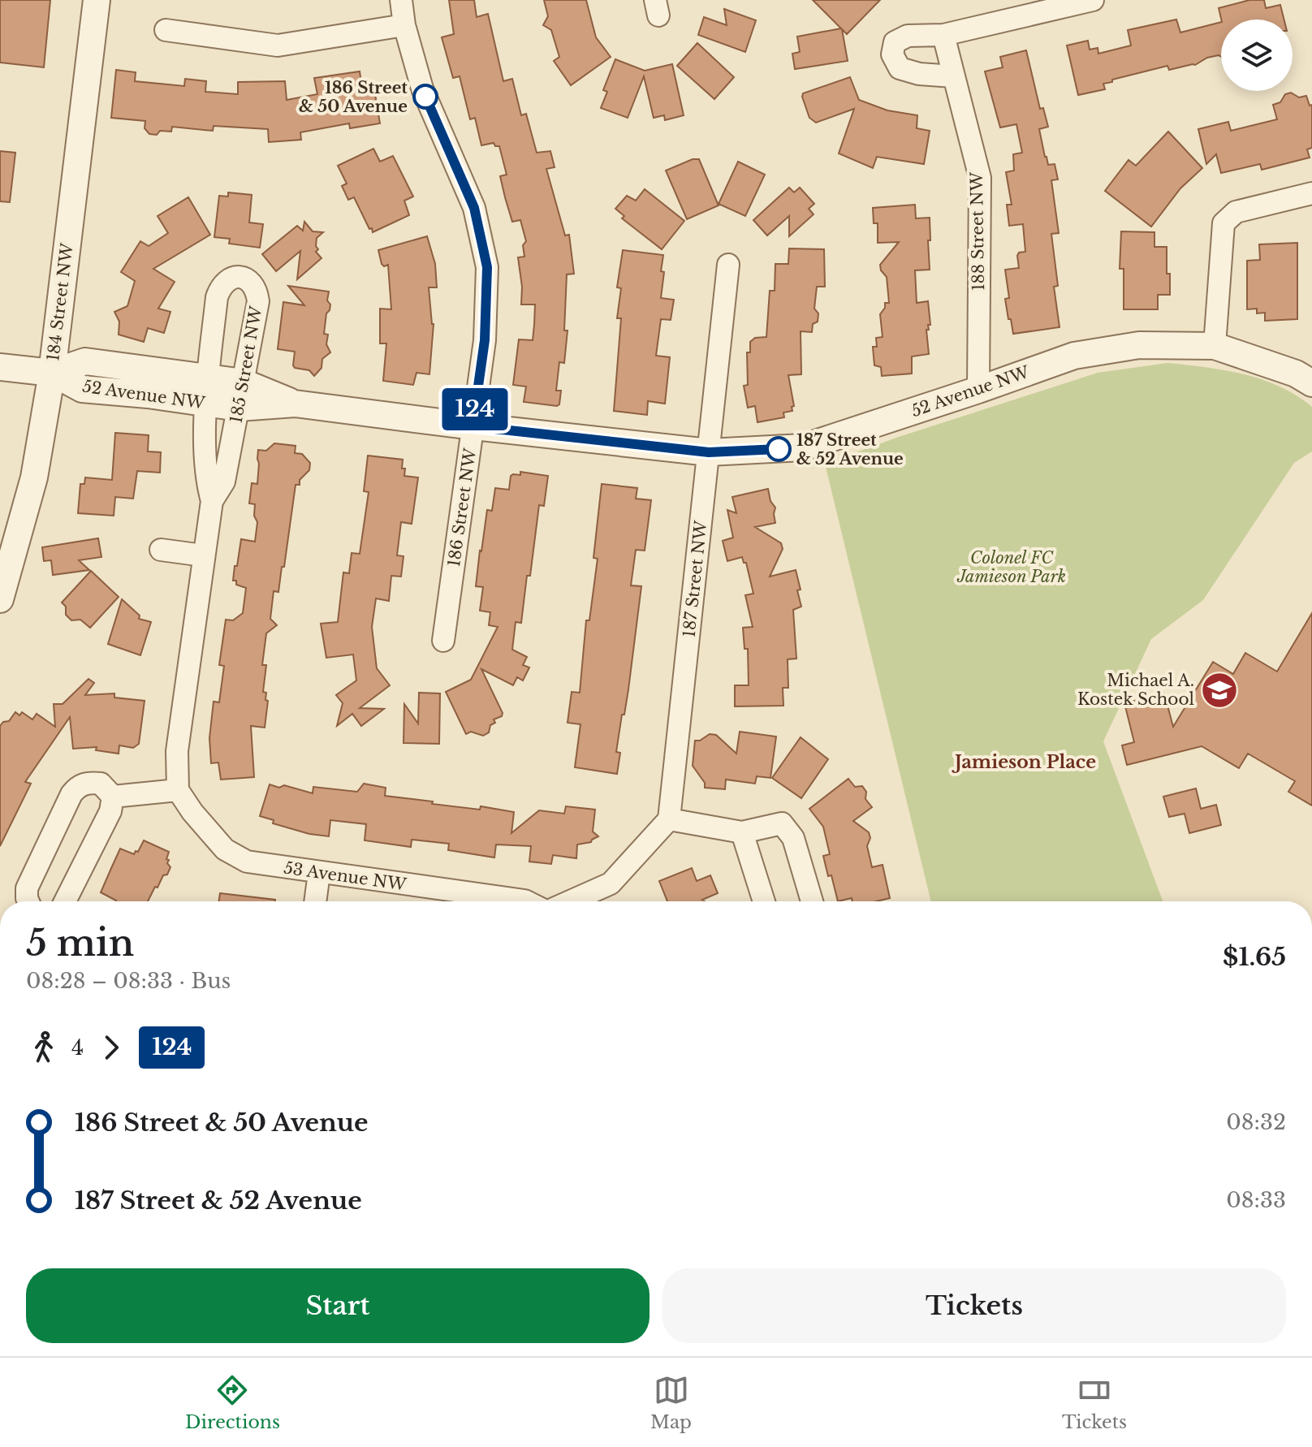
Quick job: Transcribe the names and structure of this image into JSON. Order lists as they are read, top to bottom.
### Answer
{
  "streets": {
    "street": [
      "188 Street NW",
      "184 Street NW",
      "185 Street NW",
      "52 Avenue NW",
      "186 Street NW",
      "187 Street NW",
      "53 Avenue NW"
    ]
  },
  "crossings": [
    ["188 Street NW", "52 Avenue NW"],
    ["184 Street NW", "52 Avenue NW"],
    ["185 Street NW", "52 Avenue NW"],
    ["185 Street NW", "53 Avenue NW"],
    ["52 Avenue NW", "186 Street NW"],
    ["52 Avenue NW", "187 Street NW"]
  ],
  "districts": ["Jamieson Place"],
  "parks": ["Colonel FC Jamieson Park"],
  "places": {
    "other": ["186 Street & 50 Avenue", "187 Street & 52 Avenue"],
    "school or university": ["Michael A. Kostek School"]
  },
  "lines": ["bus line 124"],
  "page": {
    "on_map": "124",
    "heading": ["5 min", "08:28 – 08:33 · Bus", "$1.65"],
    "legs": ["4", "124"],
    "list": [
      {
        "name": "186 Street & 50 Avenue",
        "value": "08:32"
      },
      {
        "name": "187 Street & 52 Avenue",
        "value": "08:33"
      }
    ],
    "buttons": ["Start", "Tickets"],
    "tabs": ["Directions", "Map", "Tickets"]
  }
}
